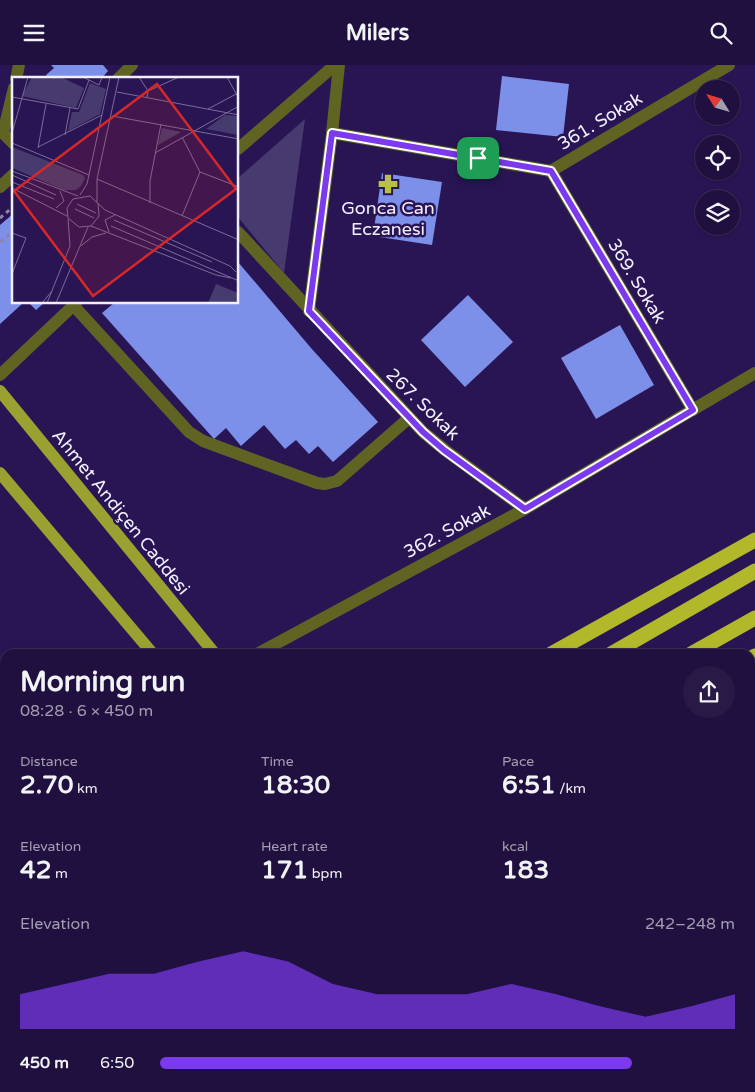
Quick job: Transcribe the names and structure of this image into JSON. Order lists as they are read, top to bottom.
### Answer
{
  "streets": {
    "main road": ["Ahmet Andiçen Caddesi"],
    "street": [
      "361. Sokak",
      "369. Sokak",
      "267. Sokak",
      "362. Sokak"
    ]
  },
  "crossings": [
    ["361. Sokak", "369. Sokak"],
    ["369. Sokak", "362. Sokak"],
    ["267. Sokak", "362. Sokak"]
  ],
  "places": {
    "pharmacy": ["Gonca Can Eczanesi"]
  },
  "north": "top left",
  "page": {
    "header": "Milers",
    "heading": ["Morning run", "08:28 · 6 × 450 m"],
    "stats": [
      ["Distance", "2.70 km"],
      ["Time", "18:30"],
      ["Pace", "6:51 /km"],
      ["Elevation", "42 m"],
      ["Heart rate", "171 bpm"],
      ["kcal", "183"]
    ],
    "chart": ["Elevation", "242–248 m"],
    "list": [
      {
        "name": "450 m",
        "note": "6:50"
      }
    ]
  }
}
